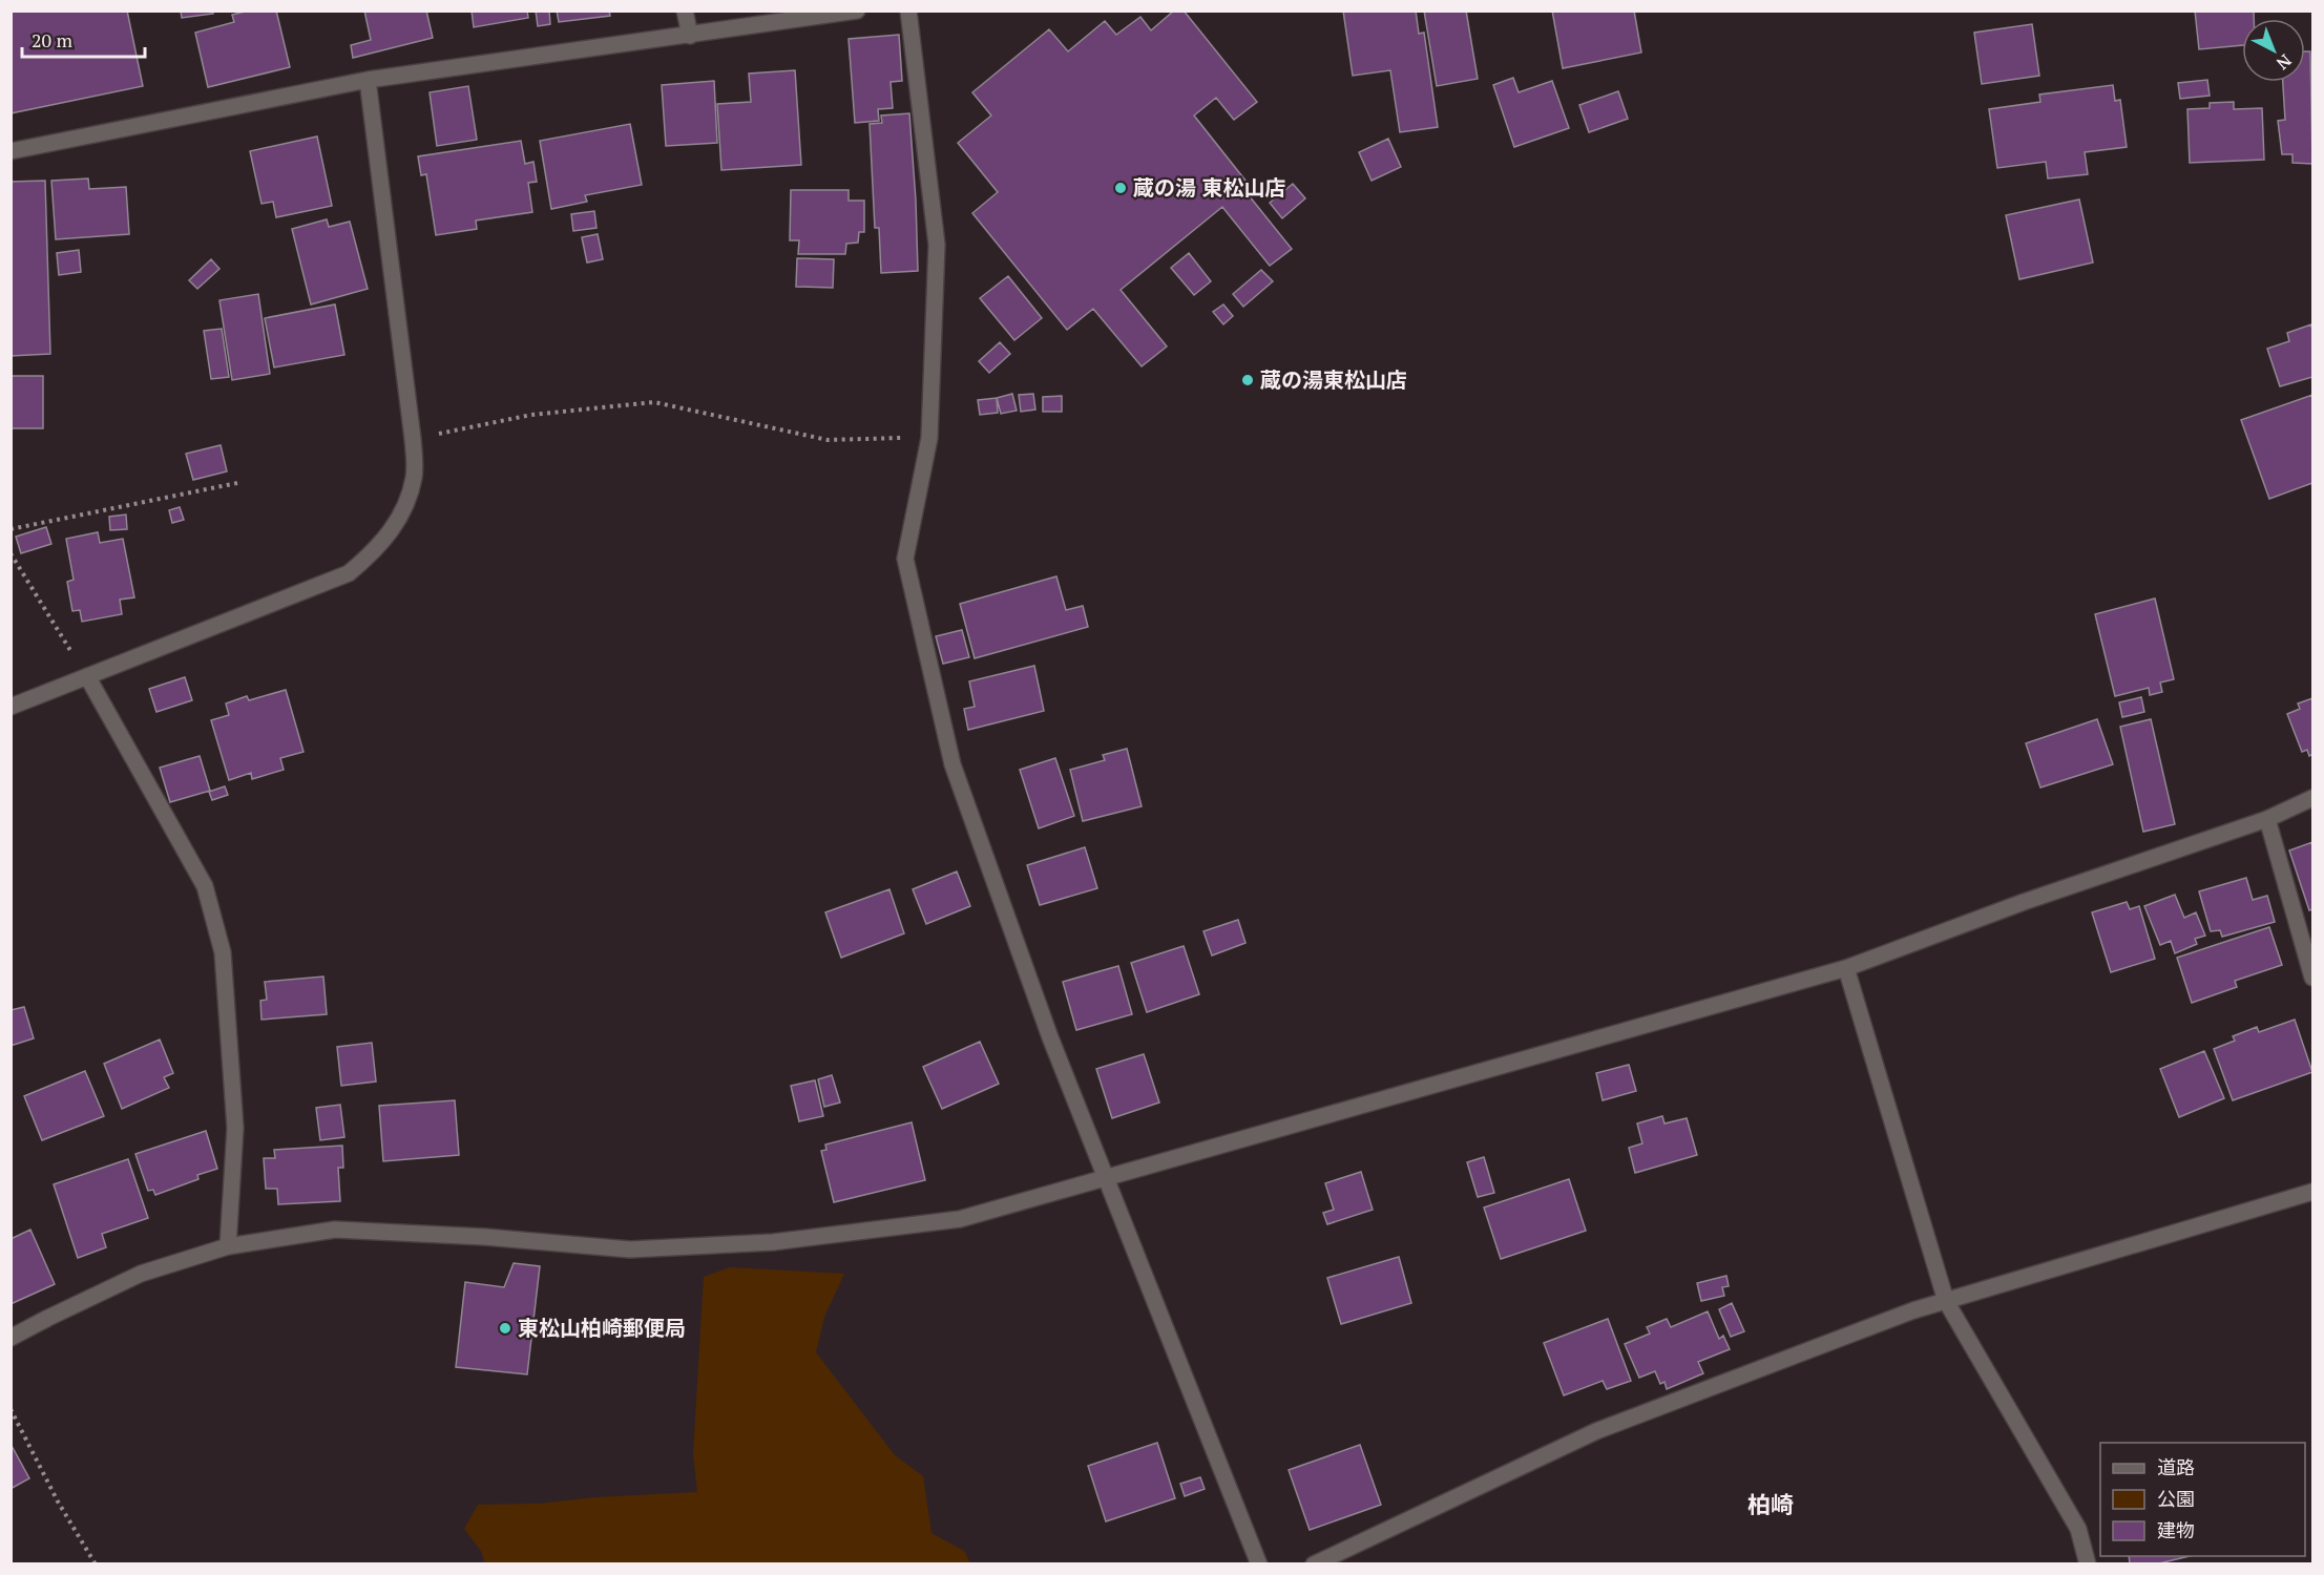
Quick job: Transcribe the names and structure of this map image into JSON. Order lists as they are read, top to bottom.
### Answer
{
  "districts": ["柏崎"],
  "places": ["蔵の湯 東松山店", "蔵の湯東松山店", "東松山柏崎郵便局"],
  "legend": ["道路", "公園", "建物"],
  "scale_bar": "20 m",
  "north": "bottom right"
}
